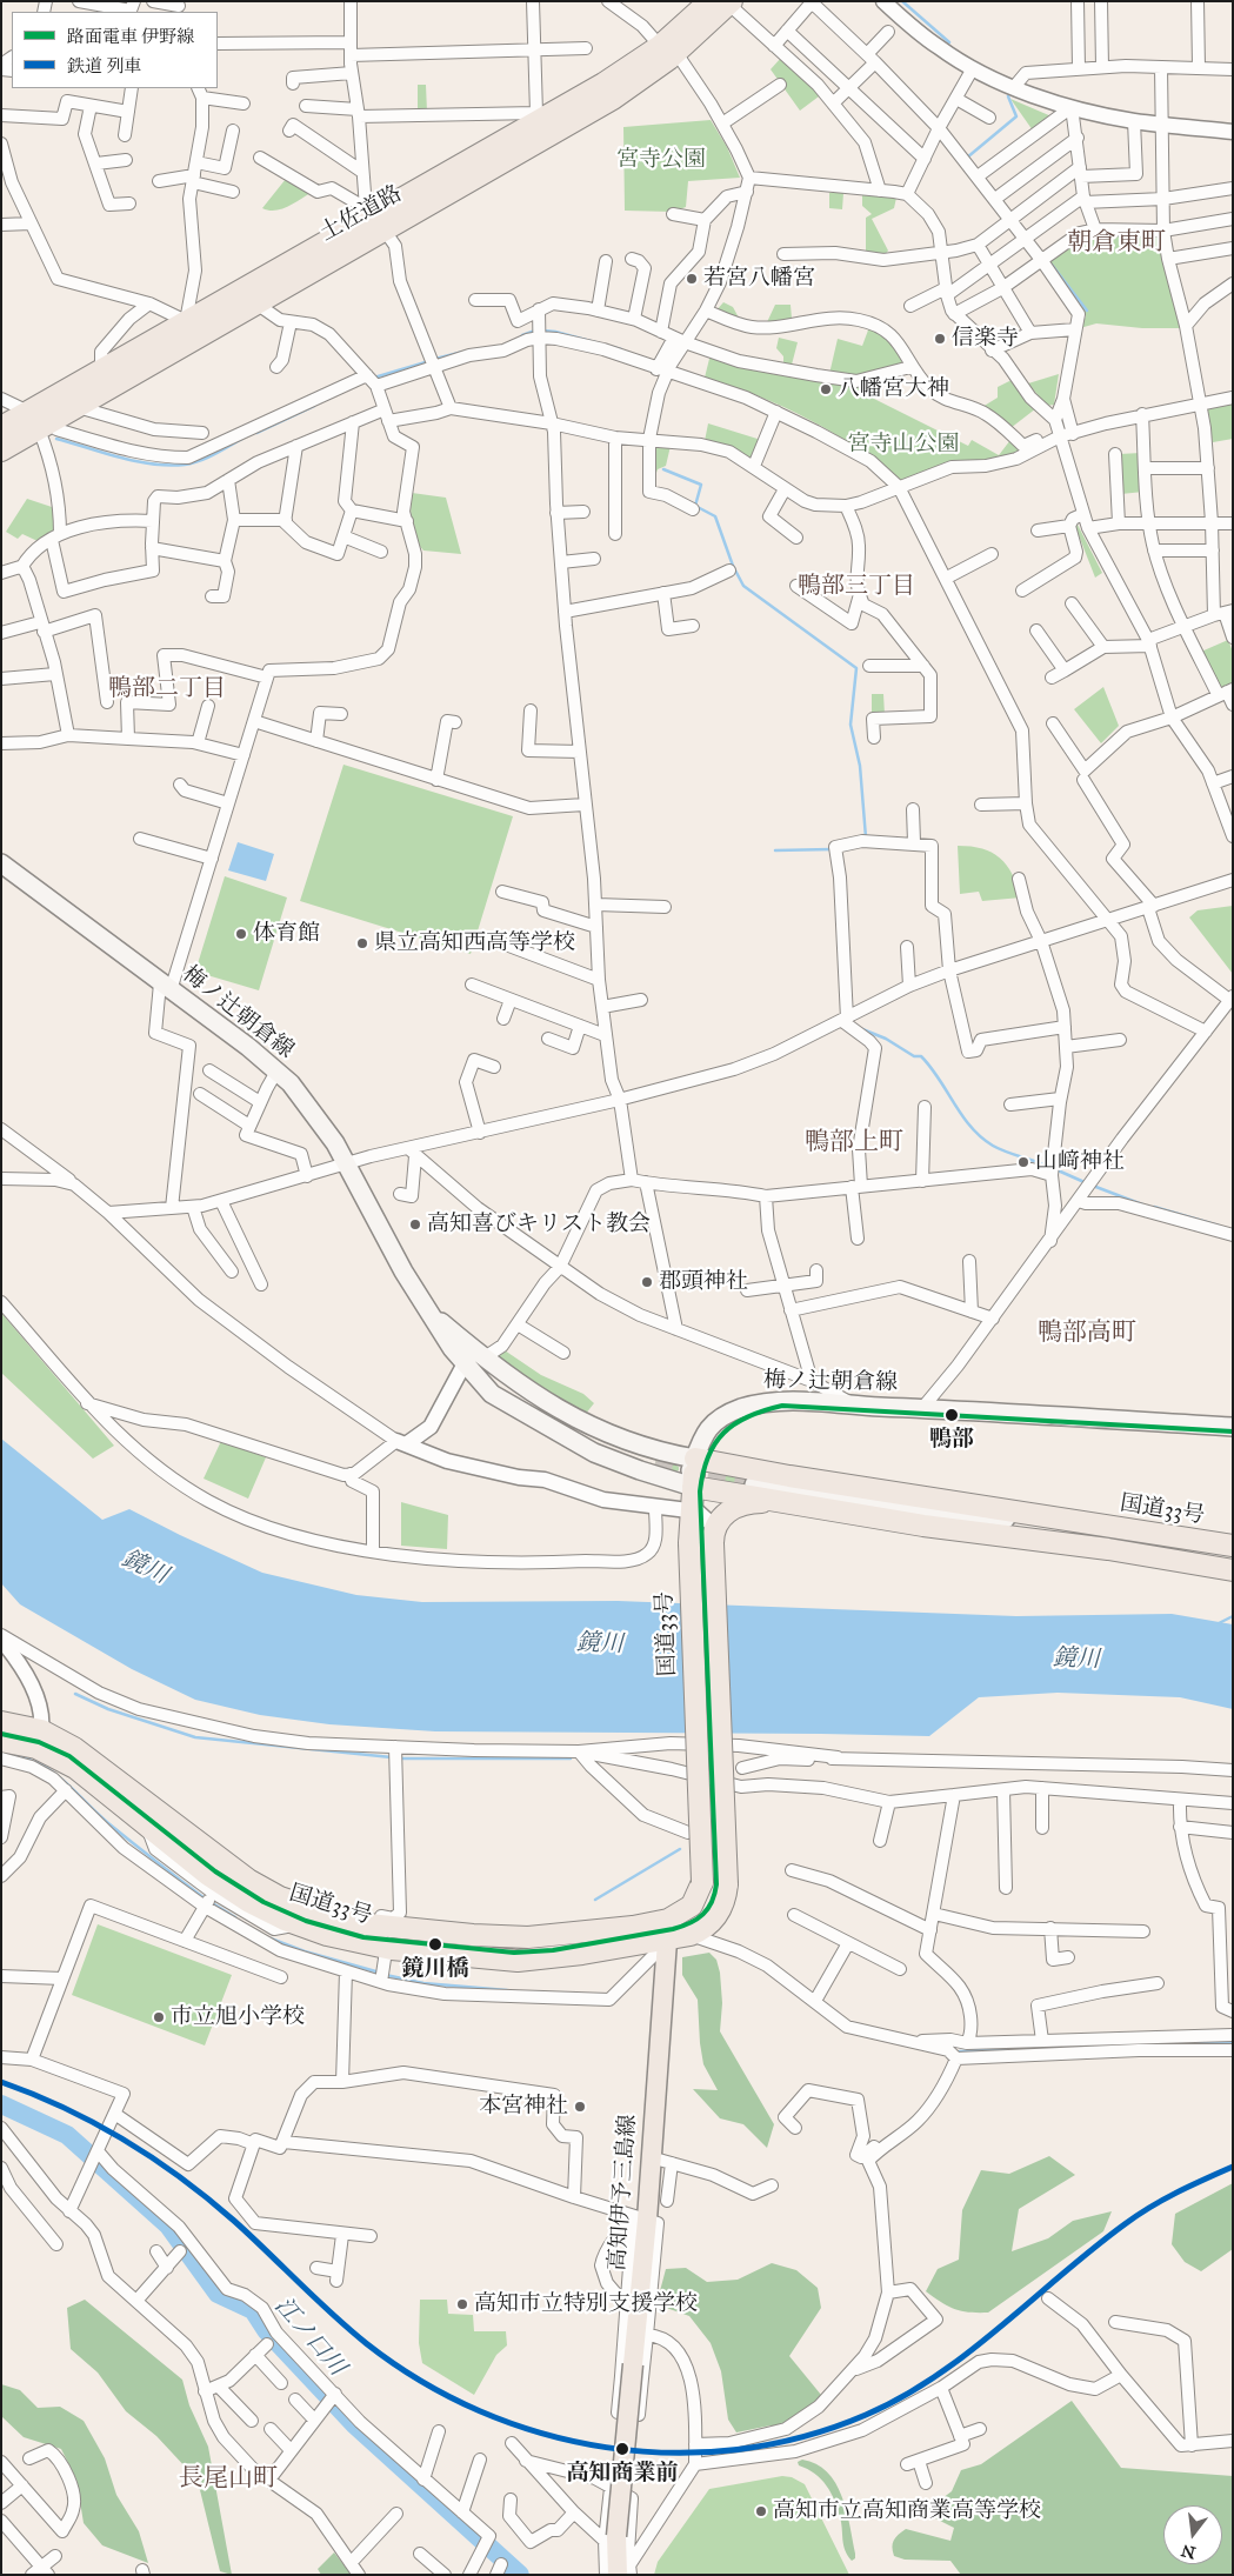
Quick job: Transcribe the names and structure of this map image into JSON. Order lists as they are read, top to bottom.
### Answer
{
  "streets": {
    "highway": ["土佐道路", "国道33号"],
    "main road": ["梅ノ辻朝倉線", "高知伊予三島線"]
  },
  "crossings": [
    ["梅ノ辻朝倉線", "国道33号"],
    ["国道33号", "高知伊予三島線"]
  ],
  "districts": [
    "朝倉東町",
    "鴨部三丁目",
    "鴨部二丁目",
    "鴨部上町",
    "鴨部高町",
    "長尾山町"
  ],
  "water": ["鏡川", "江ノ口川"],
  "parks": ["宮寺公園", "宮寺山公園"],
  "places": [
    "若宮八幡宮",
    "信楽寺",
    "八幡宮大神",
    "体育館",
    "県立高知西高等学校",
    "山﨑神社",
    "高知喜びキリスト教会",
    "郡頭神社",
    "鴨部",
    "鏡川橋",
    "市立旭小学校",
    "本宮神社",
    "高知市立特別支援学校",
    "高知商業前",
    "高知市立高知商業高等学校"
  ],
  "lines": ["tram line 伊野線", "rail line 列車"],
  "legend": ["路面電車 伊野線", "鉄道 列車"],
  "north": "bottom"
}
